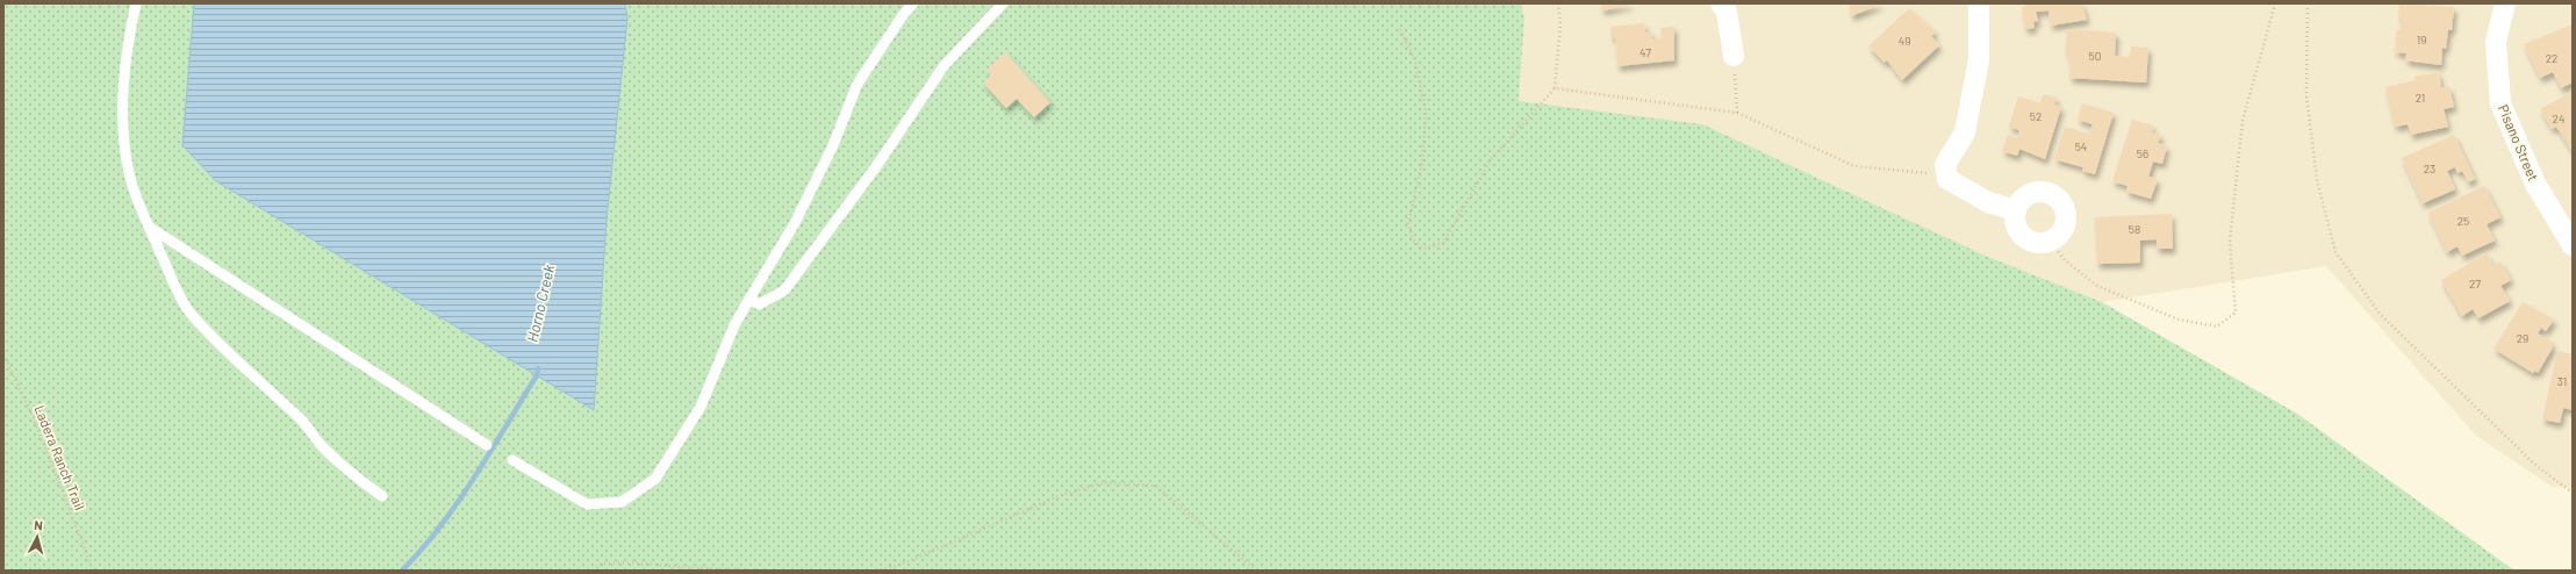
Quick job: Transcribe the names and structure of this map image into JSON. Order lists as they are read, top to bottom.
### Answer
{
  "streets": {
    "street": ["Pisano Street"],
    "path": ["Ladera Ranch Trail"]
  },
  "water": ["Horno Creek"],
  "house_numbers": [
    "19",
    "49",
    "47",
    "50",
    "22",
    "21",
    "52",
    "24",
    "54",
    "56",
    "23",
    "25",
    "58",
    "27",
    "29",
    "31"
  ],
  "north": "top"
}
